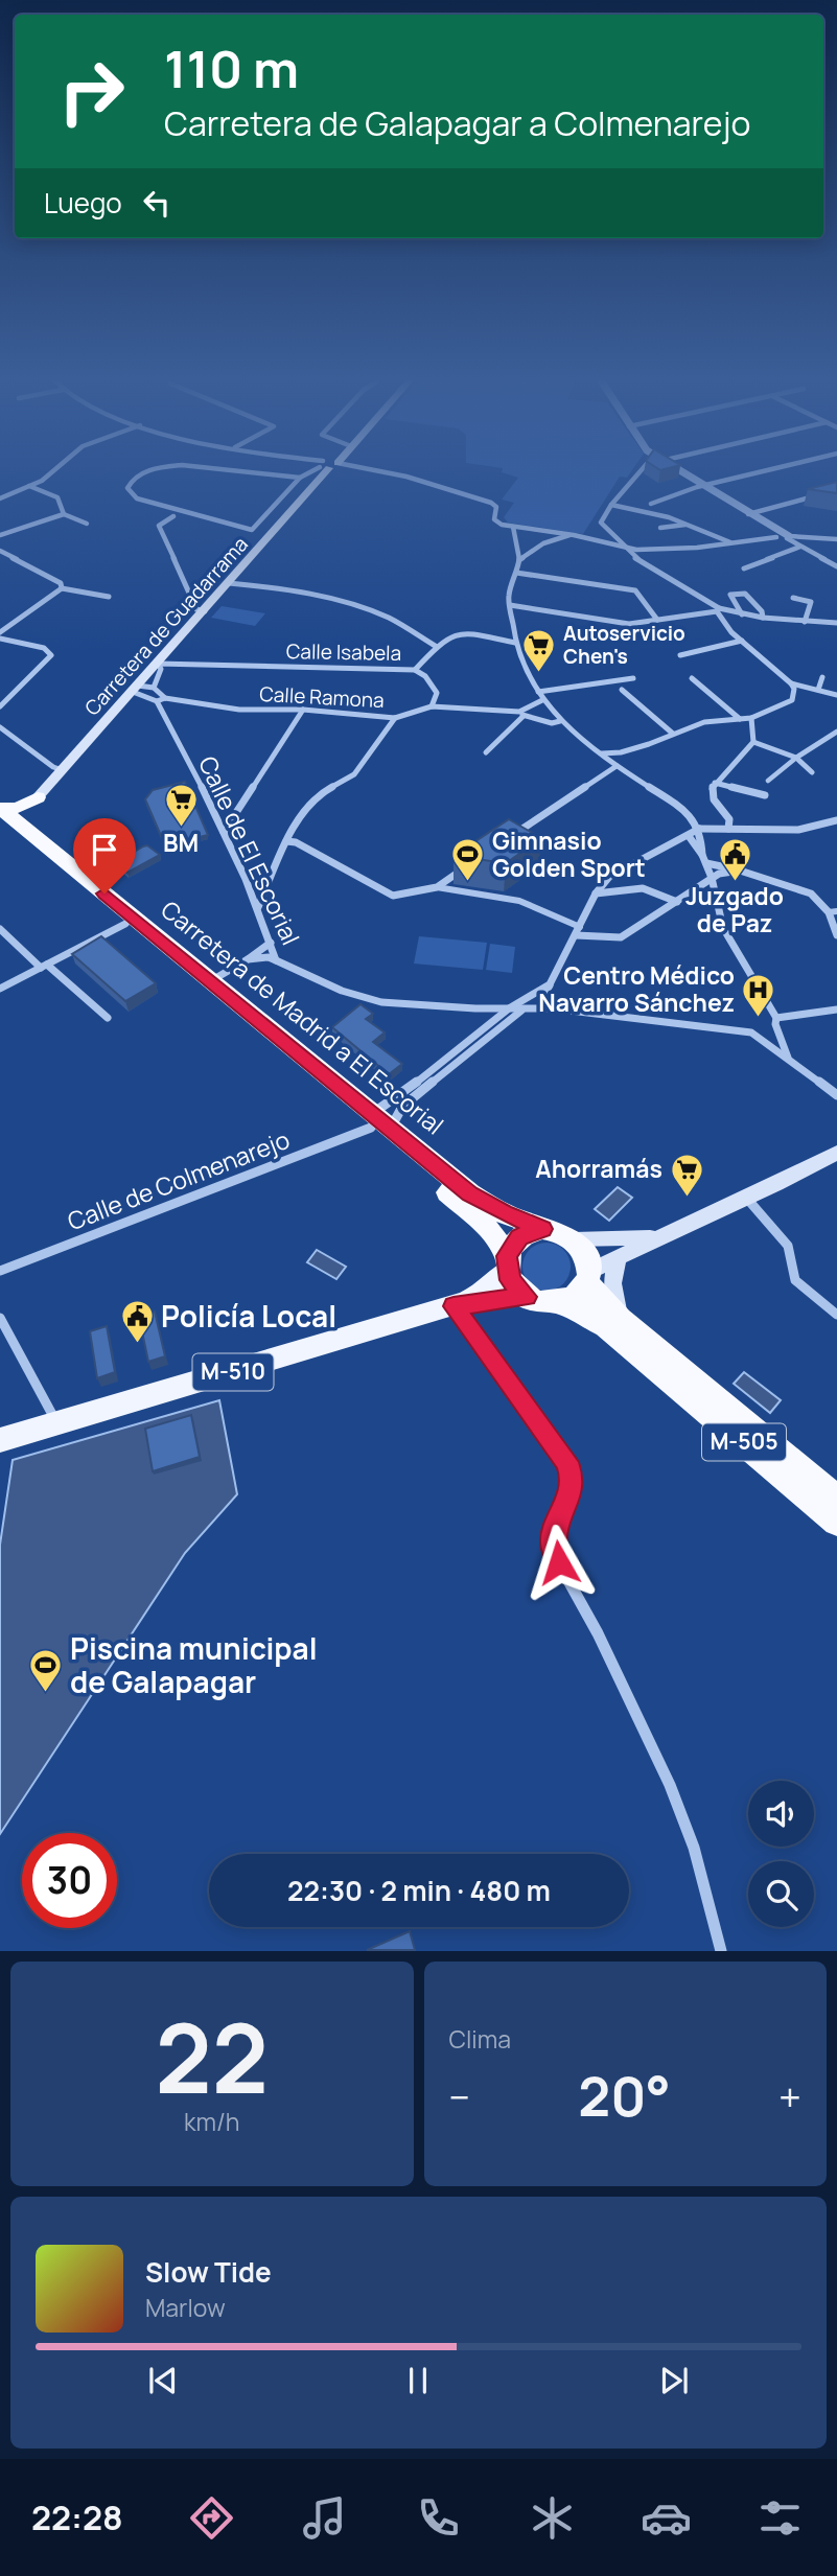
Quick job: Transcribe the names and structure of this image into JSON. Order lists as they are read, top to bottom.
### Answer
{
  "streets": {
    "highway": ["Carretera de Madrid a El Escorial", "M-505"],
    "main road": ["Carretera de Guadarrama", "M-510"],
    "street": [
      "Calle Isabela",
      "Calle Ramona",
      "Calle de El Escorial",
      "Calle de Colmenarejo"
    ]
  },
  "crossings": [
    ["Carretera de Guadarrama", "Calle Isabela"],
    ["Calle Ramona", "Calle de El Escorial"],
    ["Calle de El Escorial", "Calle de Colmenarejo"],
    ["Carretera de Madrid a El Escorial", "Calle de Colmenarejo"],
    ["Carretera de Madrid a El Escorial", "M-510"],
    ["Carretera de Madrid a El Escorial", "M-505"],
    ["M-510", "M-505"]
  ],
  "places": {
    "supermarket": ["Autoservicio Chen's", "BM", "Ahorramás"],
    "public building": ["Juzgado de Paz", "Policía Local"],
    "sports": ["Gimnasio Golden Sport", "Piscina municipal de Galapagar"],
    "hospital": ["Centro Médico Navarro Sánchez"]
  },
  "page": {
    "turn": ["110 m", "Carretera de Galapagar a Colmenarejo"],
    "then": "Luego",
    "limit": "30",
    "trip": "22:30 · 2 min · 480 m",
    "tile": [
      ["22", "km/h"],
      "Clima"
    ],
    "heat": ["−", "20°", "+"],
    "song": ["Slow Tide", "Marlow"],
    "tabs": "22:28"
  }
}
